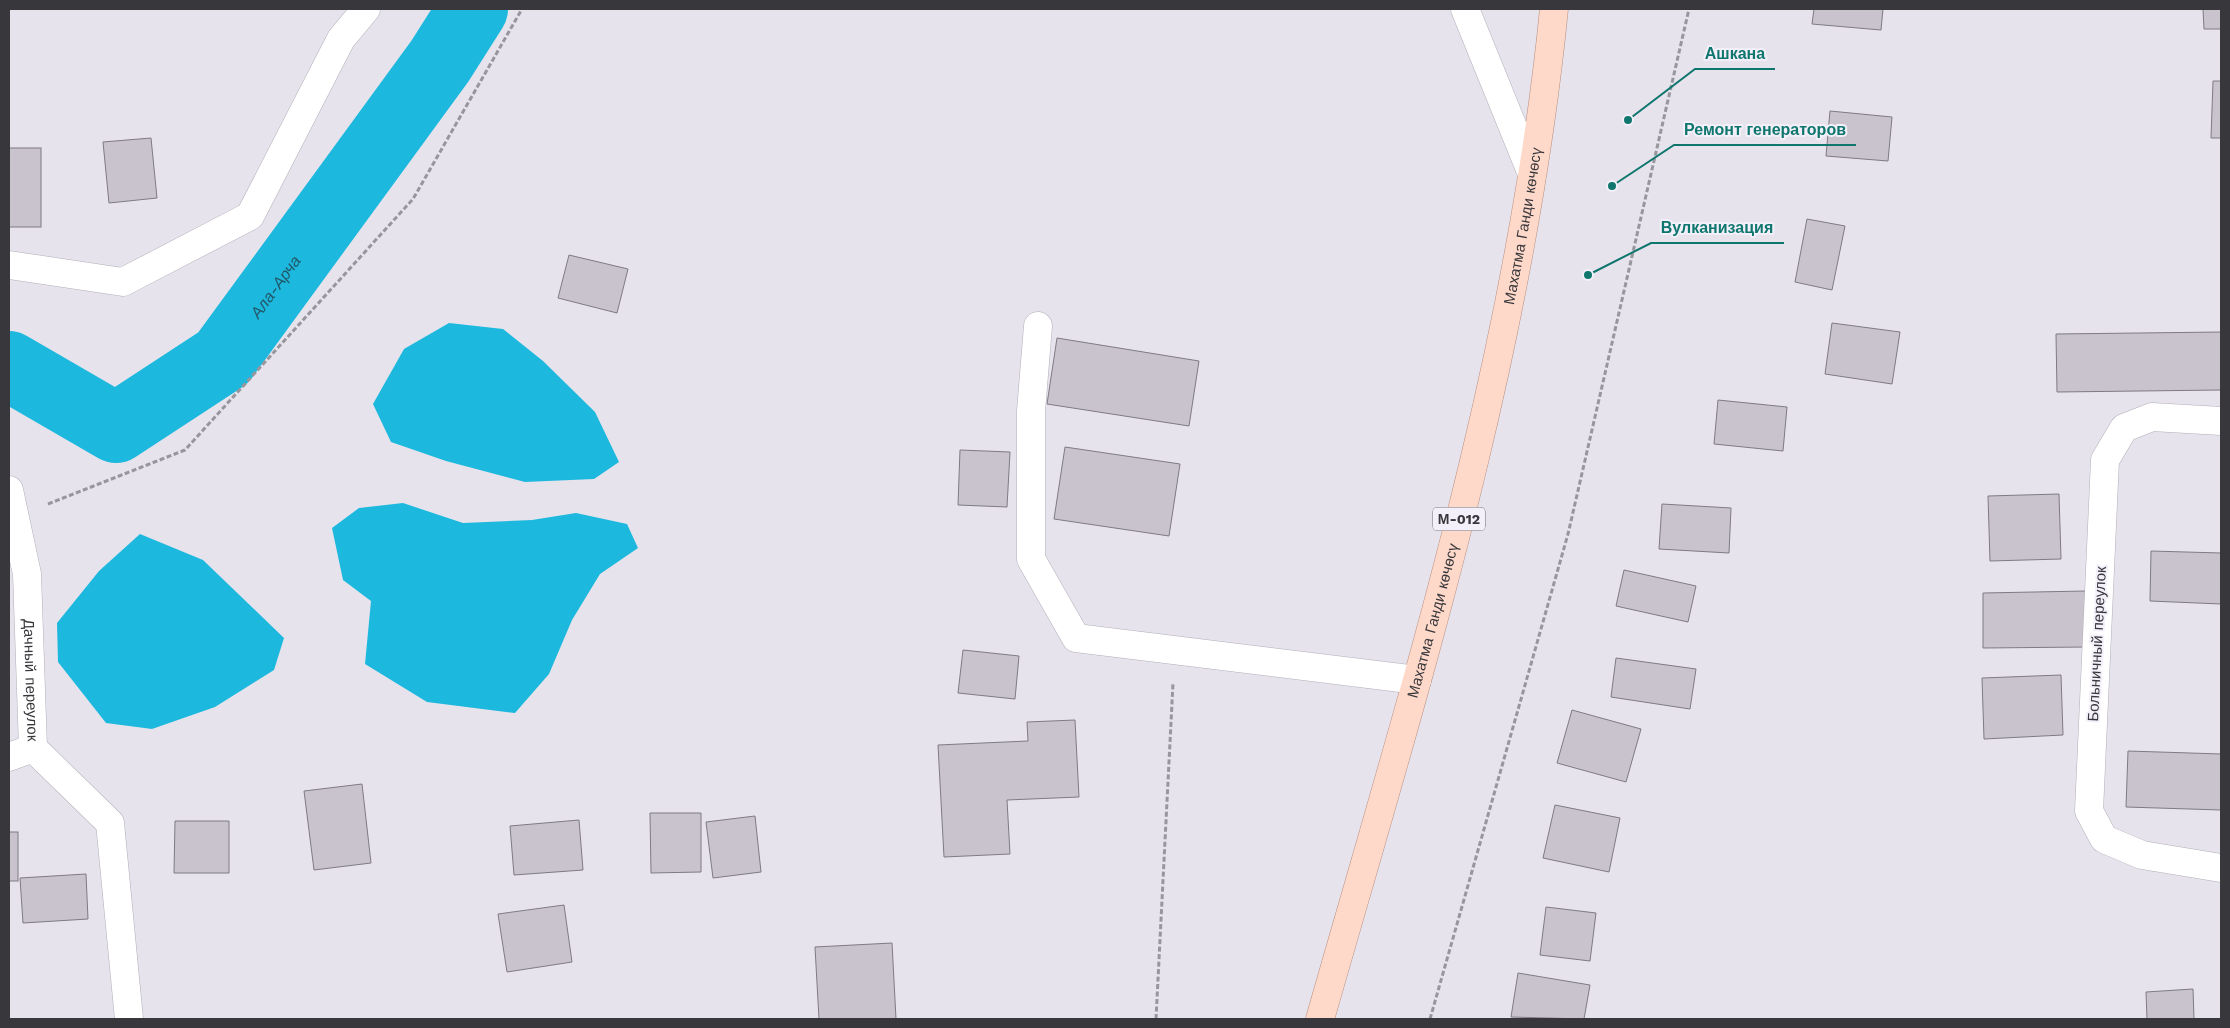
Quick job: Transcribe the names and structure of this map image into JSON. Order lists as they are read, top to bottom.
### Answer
{
  "streets": {
    "main road": ["Махатма Ганди көчөсү", "М-012"],
    "street": ["Больничный переулок", "Дачный переулок"]
  },
  "water": ["Ала-Арча"],
  "places": ["Ашкана", "Ремонт генераторов", "Вулканизация"]
}
